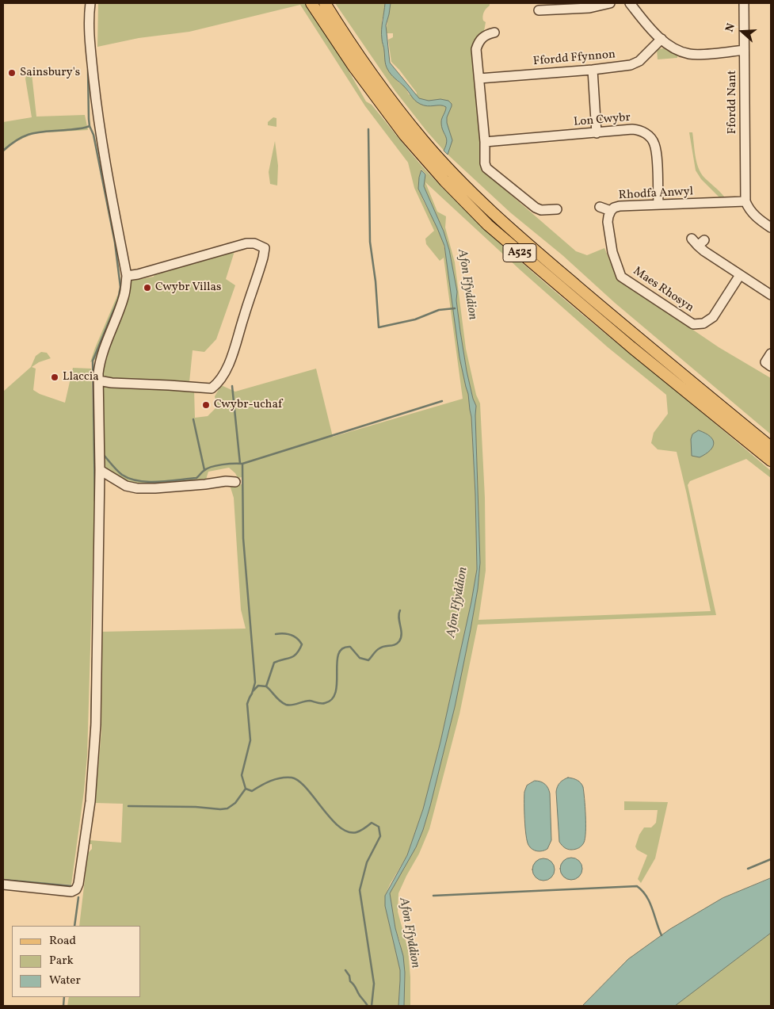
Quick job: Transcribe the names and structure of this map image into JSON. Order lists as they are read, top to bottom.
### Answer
{
  "streets": {
    "main road": ["A525"],
    "street": [
      "Ffordd Ffynnon",
      "Ffordd Nant",
      "Lon Cwybr",
      "Rhodfa Anwyl",
      "Maes Rhosyn"
    ]
  },
  "crossings": [
    ["Ffordd Nant", "Rhodfa Anwyl"],
    ["Lon Cwybr", "Rhodfa Anwyl"],
    ["Rhodfa Anwyl", "Maes Rhosyn"]
  ],
  "water": ["Afon Ffyddion"],
  "places": [
    "Sainsbury's",
    "Cwybr Villas",
    "Llaccia",
    "Cwybr-uchaf"
  ],
  "legend": ["Road", "Park", "Water"],
  "north": "left"
}
